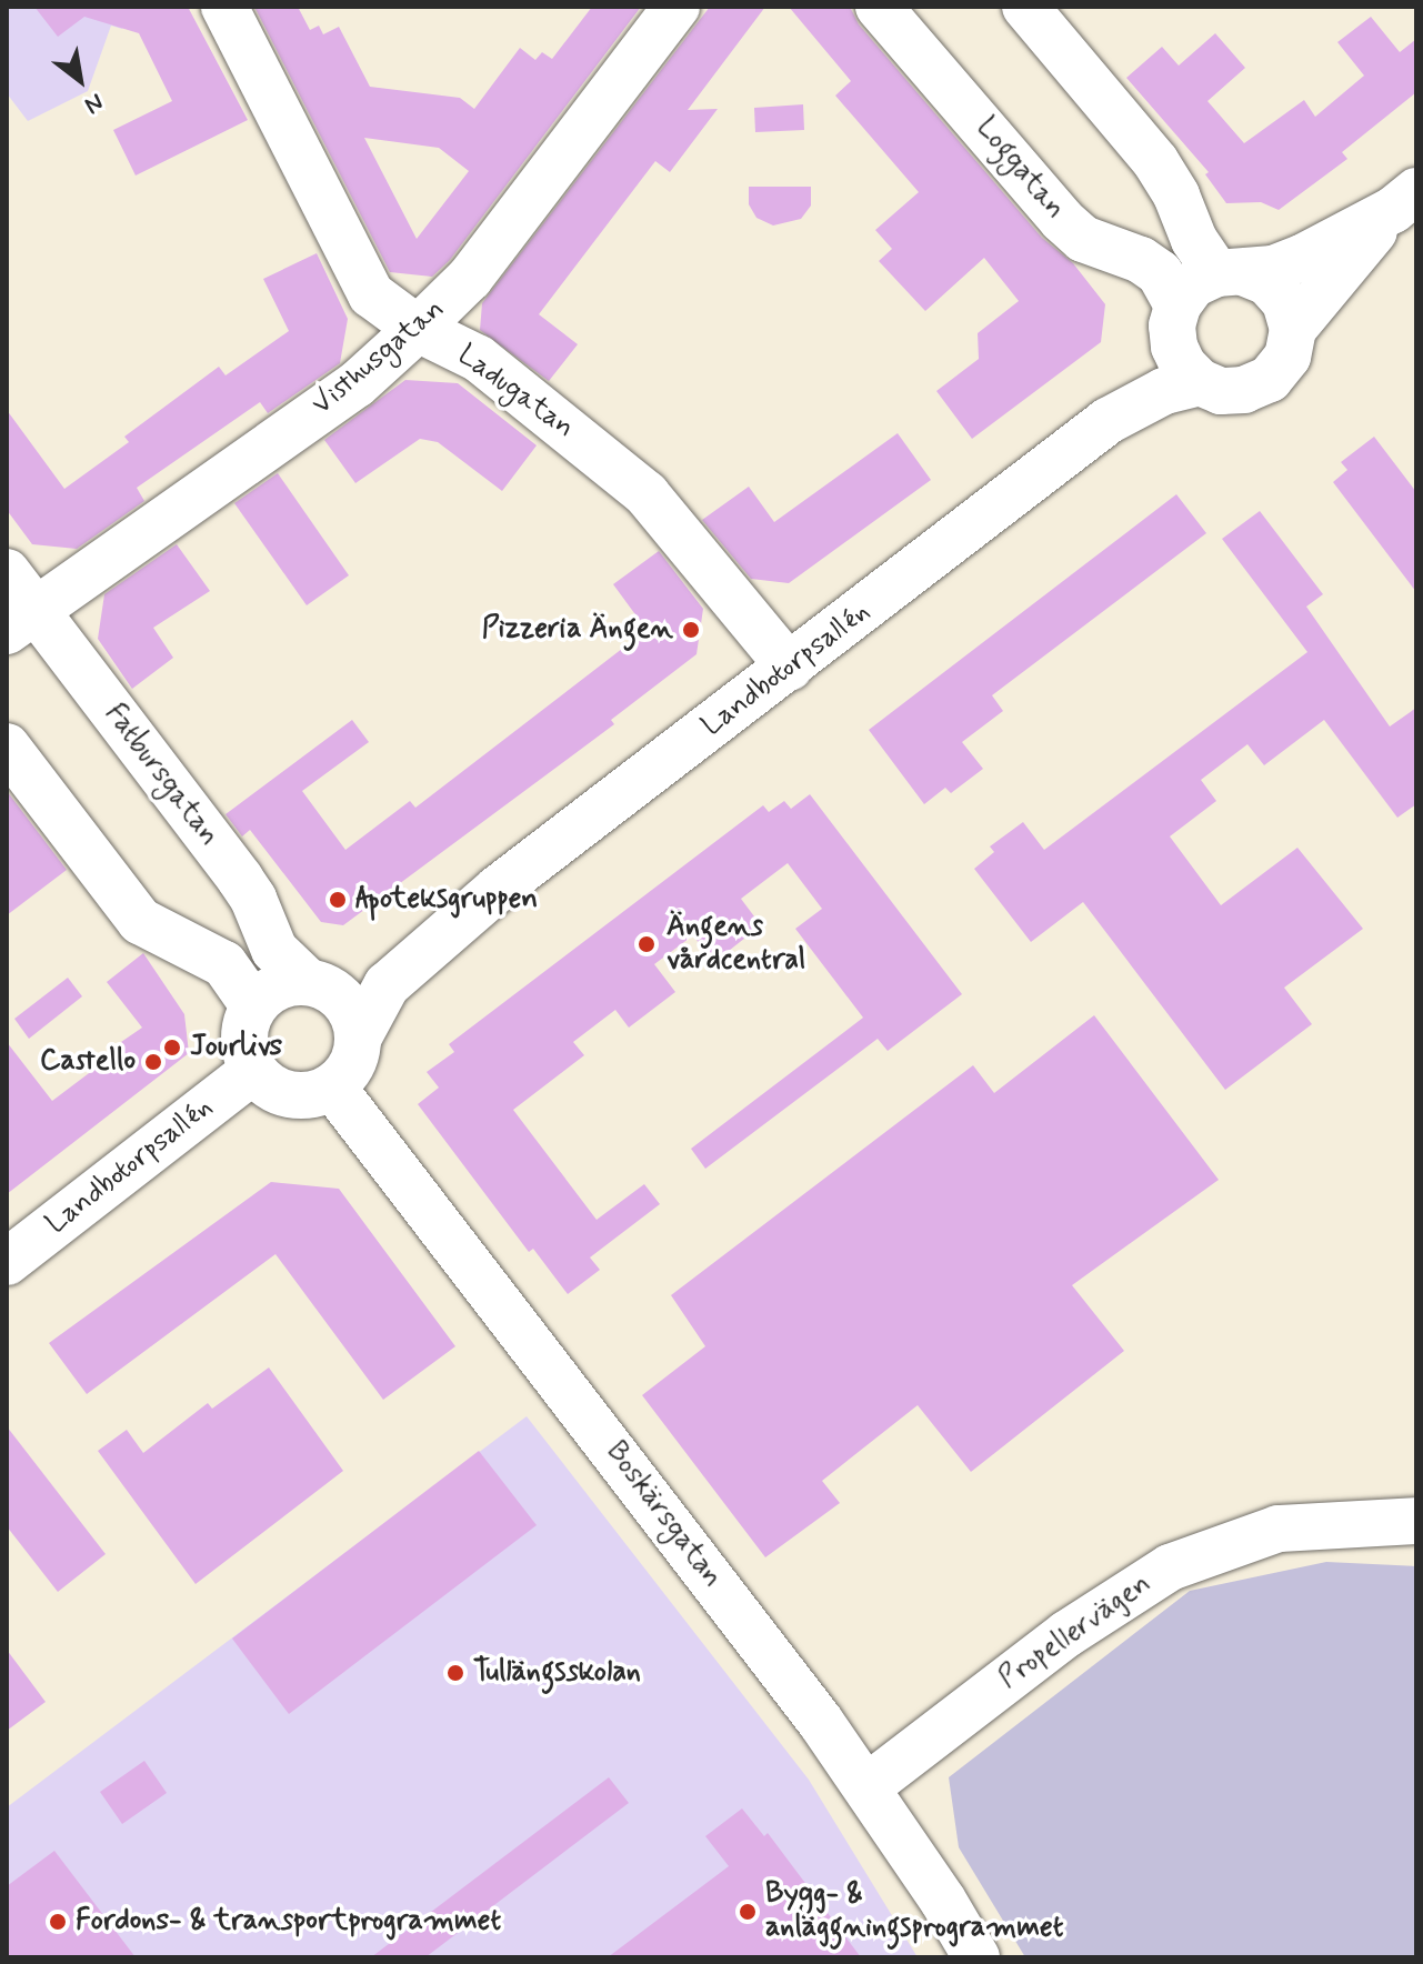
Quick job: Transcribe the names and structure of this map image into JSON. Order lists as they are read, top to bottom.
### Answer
{
  "streets": {
    "street": [
      "Loggatan",
      "Visthusgatan",
      "Ladugatan",
      "Landbotorpsallén",
      "Fatbursgatan",
      "Boskärsgatan",
      "Propellervägen"
    ]
  },
  "crossings": [
    ["Loggatan", "Landbotorpsallén"],
    ["Visthusgatan", "Ladugatan"],
    ["Visthusgatan", "Fatbursgatan"],
    ["Ladugatan", "Landbotorpsallén"],
    ["Landbotorpsallén", "Fatbursgatan"],
    ["Landbotorpsallén", "Boskärsgatan"],
    ["Fatbursgatan", "Boskärsgatan"],
    ["Boskärsgatan", "Propellervägen"]
  ],
  "places": [
    "Pizzeria Ängen",
    "Apoteksgruppen",
    "Ängens vårdcentral",
    "Jourlivs",
    "Castello",
    "Tullängsskolan",
    "Bygg- & anläggningsprogrammet",
    "Fordons- & transportprogrammet"
  ],
  "north": "bottom right"
}
